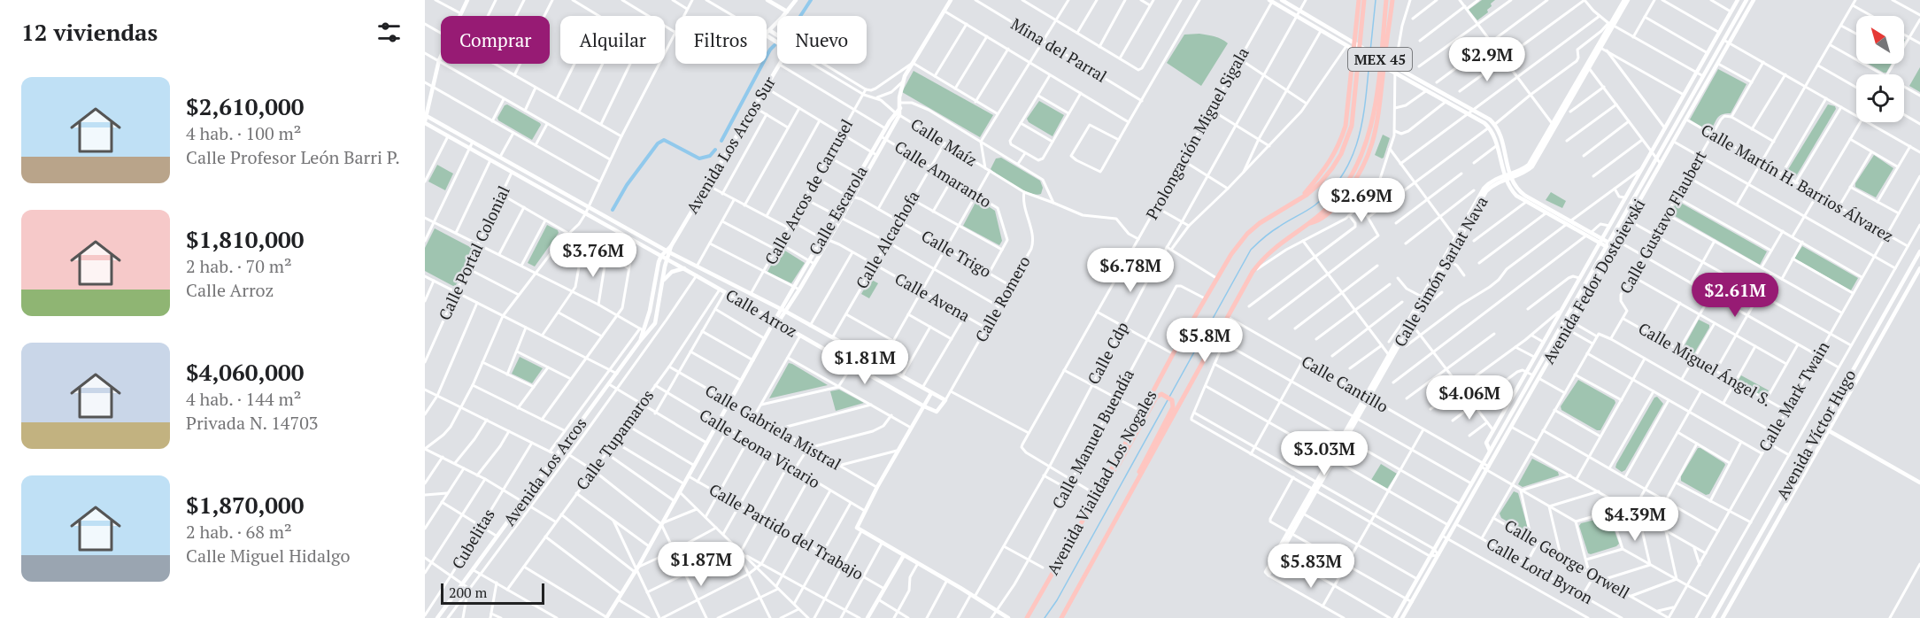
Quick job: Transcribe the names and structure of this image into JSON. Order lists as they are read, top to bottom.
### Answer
{
  "streets": {
    "highway": ["MEX 45", "Avenida Vialidad Los Nogales"],
    "street": [
      "Mina del Parral",
      "Prolongación Miguel Sigala",
      "Calle Maíz",
      "Avenida Los Arcos Sur",
      "Calle Amaranto",
      "Calle Martín H. Barrios Álvarez",
      "Calle Arcos de Carrusel",
      "Calle Escarola",
      "Calle Gustavo Flaubert",
      "Calle Alcachofa",
      "Calle Portal Colonial",
      "Calle Trigo",
      "Calle Simón Sarlat Nava",
      "Avenida Fedor Dostoievski",
      "Calle Avena",
      "Calle Romero",
      "Calle Arroz",
      "Calle Cdp",
      "Calle Miguel Ángel S.",
      "Calle Cantillo",
      "Calle Mark Twain",
      "Calle Gabriela Mistral",
      "Avenida Víctor Hugo",
      "Calle Manuel Buendía",
      "Calle Tupamaros",
      "Calle Leona Vicario",
      "Avenida Los Arcos",
      "Calle Partido del Trabajo",
      "Cubelitas",
      "Calle George Orwell",
      "Calle Lord Byron"
    ]
  },
  "crossings": [
    ["Prolongación Miguel Sigala", "Calle Maíz"],
    ["Calle Maíz", "Calle Arcos de Carrusel"],
    ["Calle Maíz", "Calle Escarola"],
    ["Calle Maíz", "Calle Alcachofa"],
    ["Calle Maíz", "Calle Romero"],
    ["Avenida Los Arcos Sur", "Calle Arroz"],
    ["Avenida Los Arcos Sur", "Avenida Los Arcos"],
    ["Calle Amaranto", "Calle Escarola"],
    ["Calle Amaranto", "Calle Alcachofa"],
    ["Calle Amaranto", "Calle Trigo"],
    ["Calle Martín H. Barrios Álvarez", "Calle Gustavo Flaubert"],
    ["Calle Martín H. Barrios Álvarez", "Avenida Fedor Dostoievski"],
    ["Calle Martín H. Barrios Álvarez", "Calle Mark Twain"],
    ["Calle Arcos de Carrusel", "Calle Trigo"],
    ["Calle Arcos de Carrusel", "Calle Avena"],
    ["Calle Arcos de Carrusel", "Calle Arroz"],
    ["Calle Escarola", "Calle Trigo"],
    ["Calle Escarola", "Calle Avena"],
    ["Calle Escarola", "Calle Arroz"],
    ["Calle Gustavo Flaubert", "Calle Miguel Ángel S."],
    ["Calle Alcachofa", "Calle Trigo"],
    ["Calle Alcachofa", "Calle Avena"],
    ["Calle Alcachofa", "Calle Arroz"],
    ["Calle Portal Colonial", "Calle Arroz"],
    ["Calle Trigo", "Calle Romero"],
    ["Calle Simón Sarlat Nava", "Calle Cantillo"],
    ["Avenida Fedor Dostoievski", "Calle Cantillo"],
    ["Avenida Fedor Dostoievski", "Calle Lord Byron"],
    ["Calle Avena", "Calle Romero"],
    ["Calle Romero", "Calle Arroz"],
    ["Calle Arroz", "Calle Tupamaros"],
    ["Calle Arroz", "Avenida Los Arcos"],
    ["Calle Miguel Ángel S.", "Calle Mark Twain"],
    ["Calle Cantillo", "Avenida Vialidad Los Nogales"],
    ["Calle Mark Twain", "Calle George Orwell"],
    ["Calle Gabriela Mistral", "Calle Tupamaros"],
    ["Calle Manuel Buendía", "Avenida Vialidad Los Nogales"],
    ["Calle Tupamaros", "Calle Leona Vicario"]
  ],
  "scale_bar": "200 m",
  "north": "top left",
  "page": {
    "heading": "12 viviendas",
    "chip": [
      "Comprar",
      "Alquilar",
      "Filtros",
      "Nuevo"
    ],
    "price": [
      "$2.9M",
      "$2.69M",
      "$3.76M",
      "$6.78M",
      "$2.61M",
      "$5.8M",
      "$1.81M",
      "$4.06M",
      "$3.03M",
      "$4.39M",
      "$1.87M",
      "$5.83M"
    ],
    "list": [
      {
        "name": "$2,610,000",
        "note": "4 hab. · 100 m² · Calle Profesor León Barri P."
      },
      {
        "name": "$1,810,000",
        "note": "2 hab. · 70 m² · Calle Arroz"
      },
      {
        "name": "$4,060,000",
        "note": "4 hab. · 144 m² · Privada N. 14703"
      },
      {
        "name": "$1,870,000",
        "note": "2 hab. · 68 m² · Calle Miguel Hidalgo"
      }
    ],
    "scale": "200 m"
  }
}
